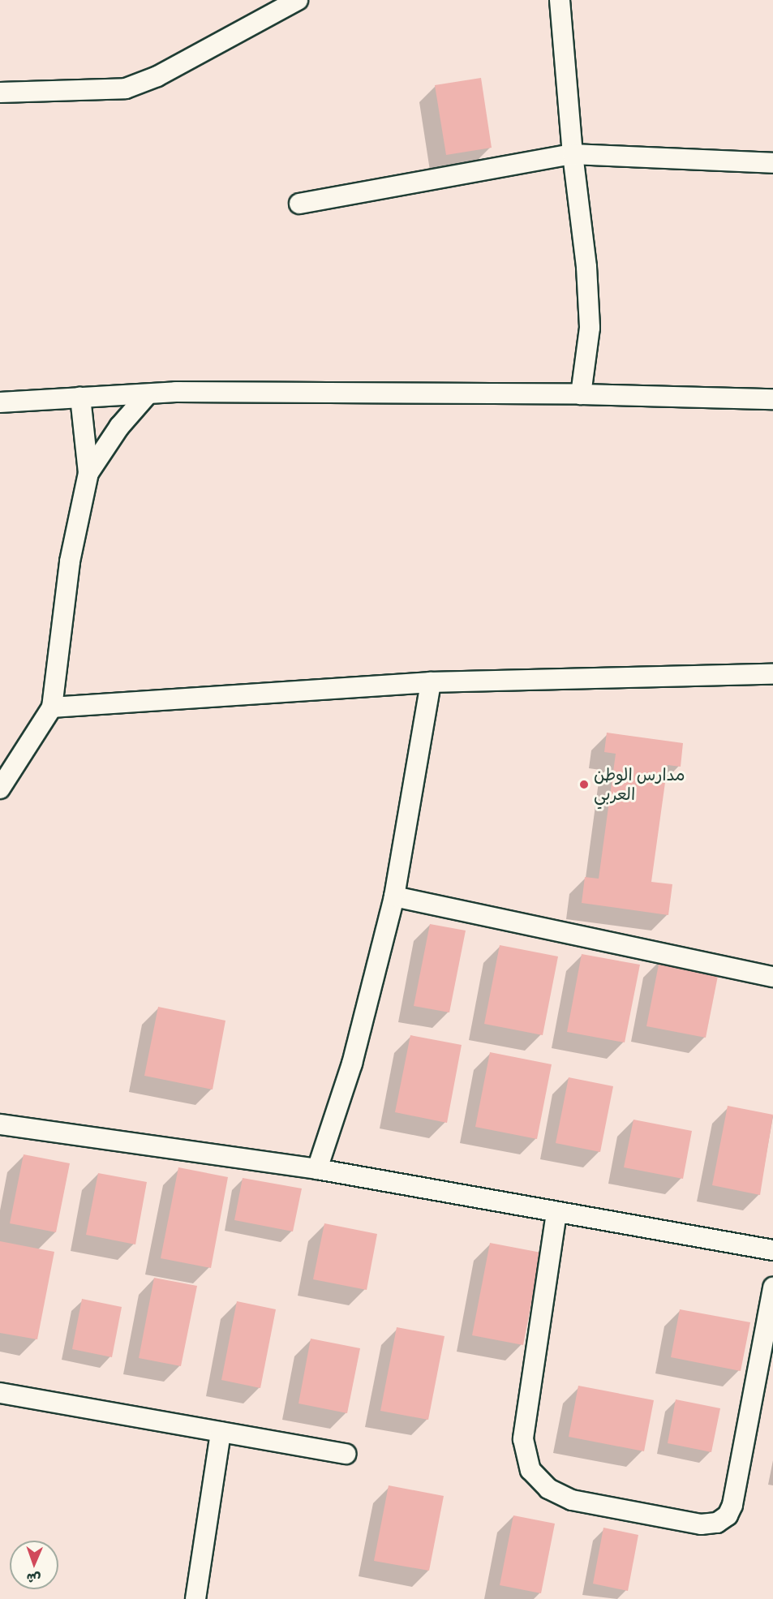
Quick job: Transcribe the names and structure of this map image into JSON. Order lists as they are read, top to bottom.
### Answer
{
  "places": ["مدارس الوطن العربي"],
  "north": "bottom"
}
